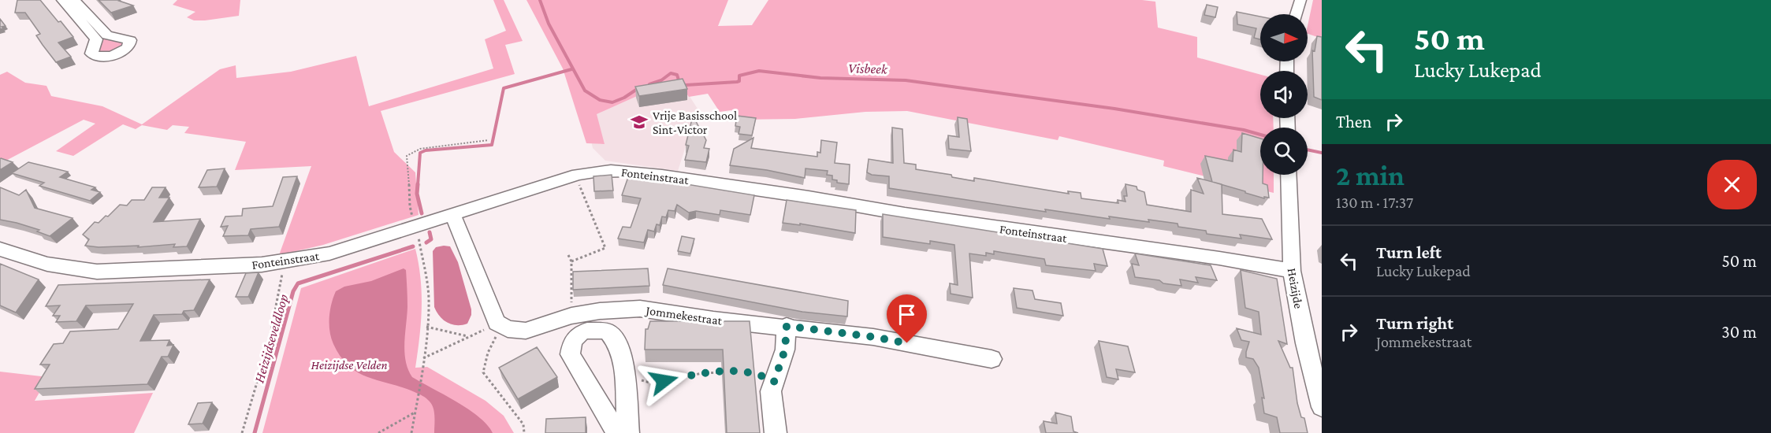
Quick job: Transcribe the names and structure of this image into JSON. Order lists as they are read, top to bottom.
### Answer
{
  "streets": {
    "street": ["Fonteinstraat", "Heizijde", "Jommekestraat"]
  },
  "crossings": [
    ["Fonteinstraat", "Heizijde"]
  ],
  "water": ["Visbeek", "Heizijdseveldloop"],
  "parks": ["Heizijdse Velden"],
  "places": {
    "school or university": ["Vrije Basisschool Sint-Victor"]
  },
  "north": "right",
  "page": {
    "turn": ["50 m", "Lucky Lukepad"],
    "then": "Then",
    "heading": ["2 min", "130 m · 17:37"],
    "list": [
      {
        "name": "Turn left",
        "note": "Lucky Lukepad",
        "value": "50 m"
      },
      {
        "name": "Turn right",
        "note": "Jommekestraat",
        "value": "30 m"
      }
    ]
  }
}
